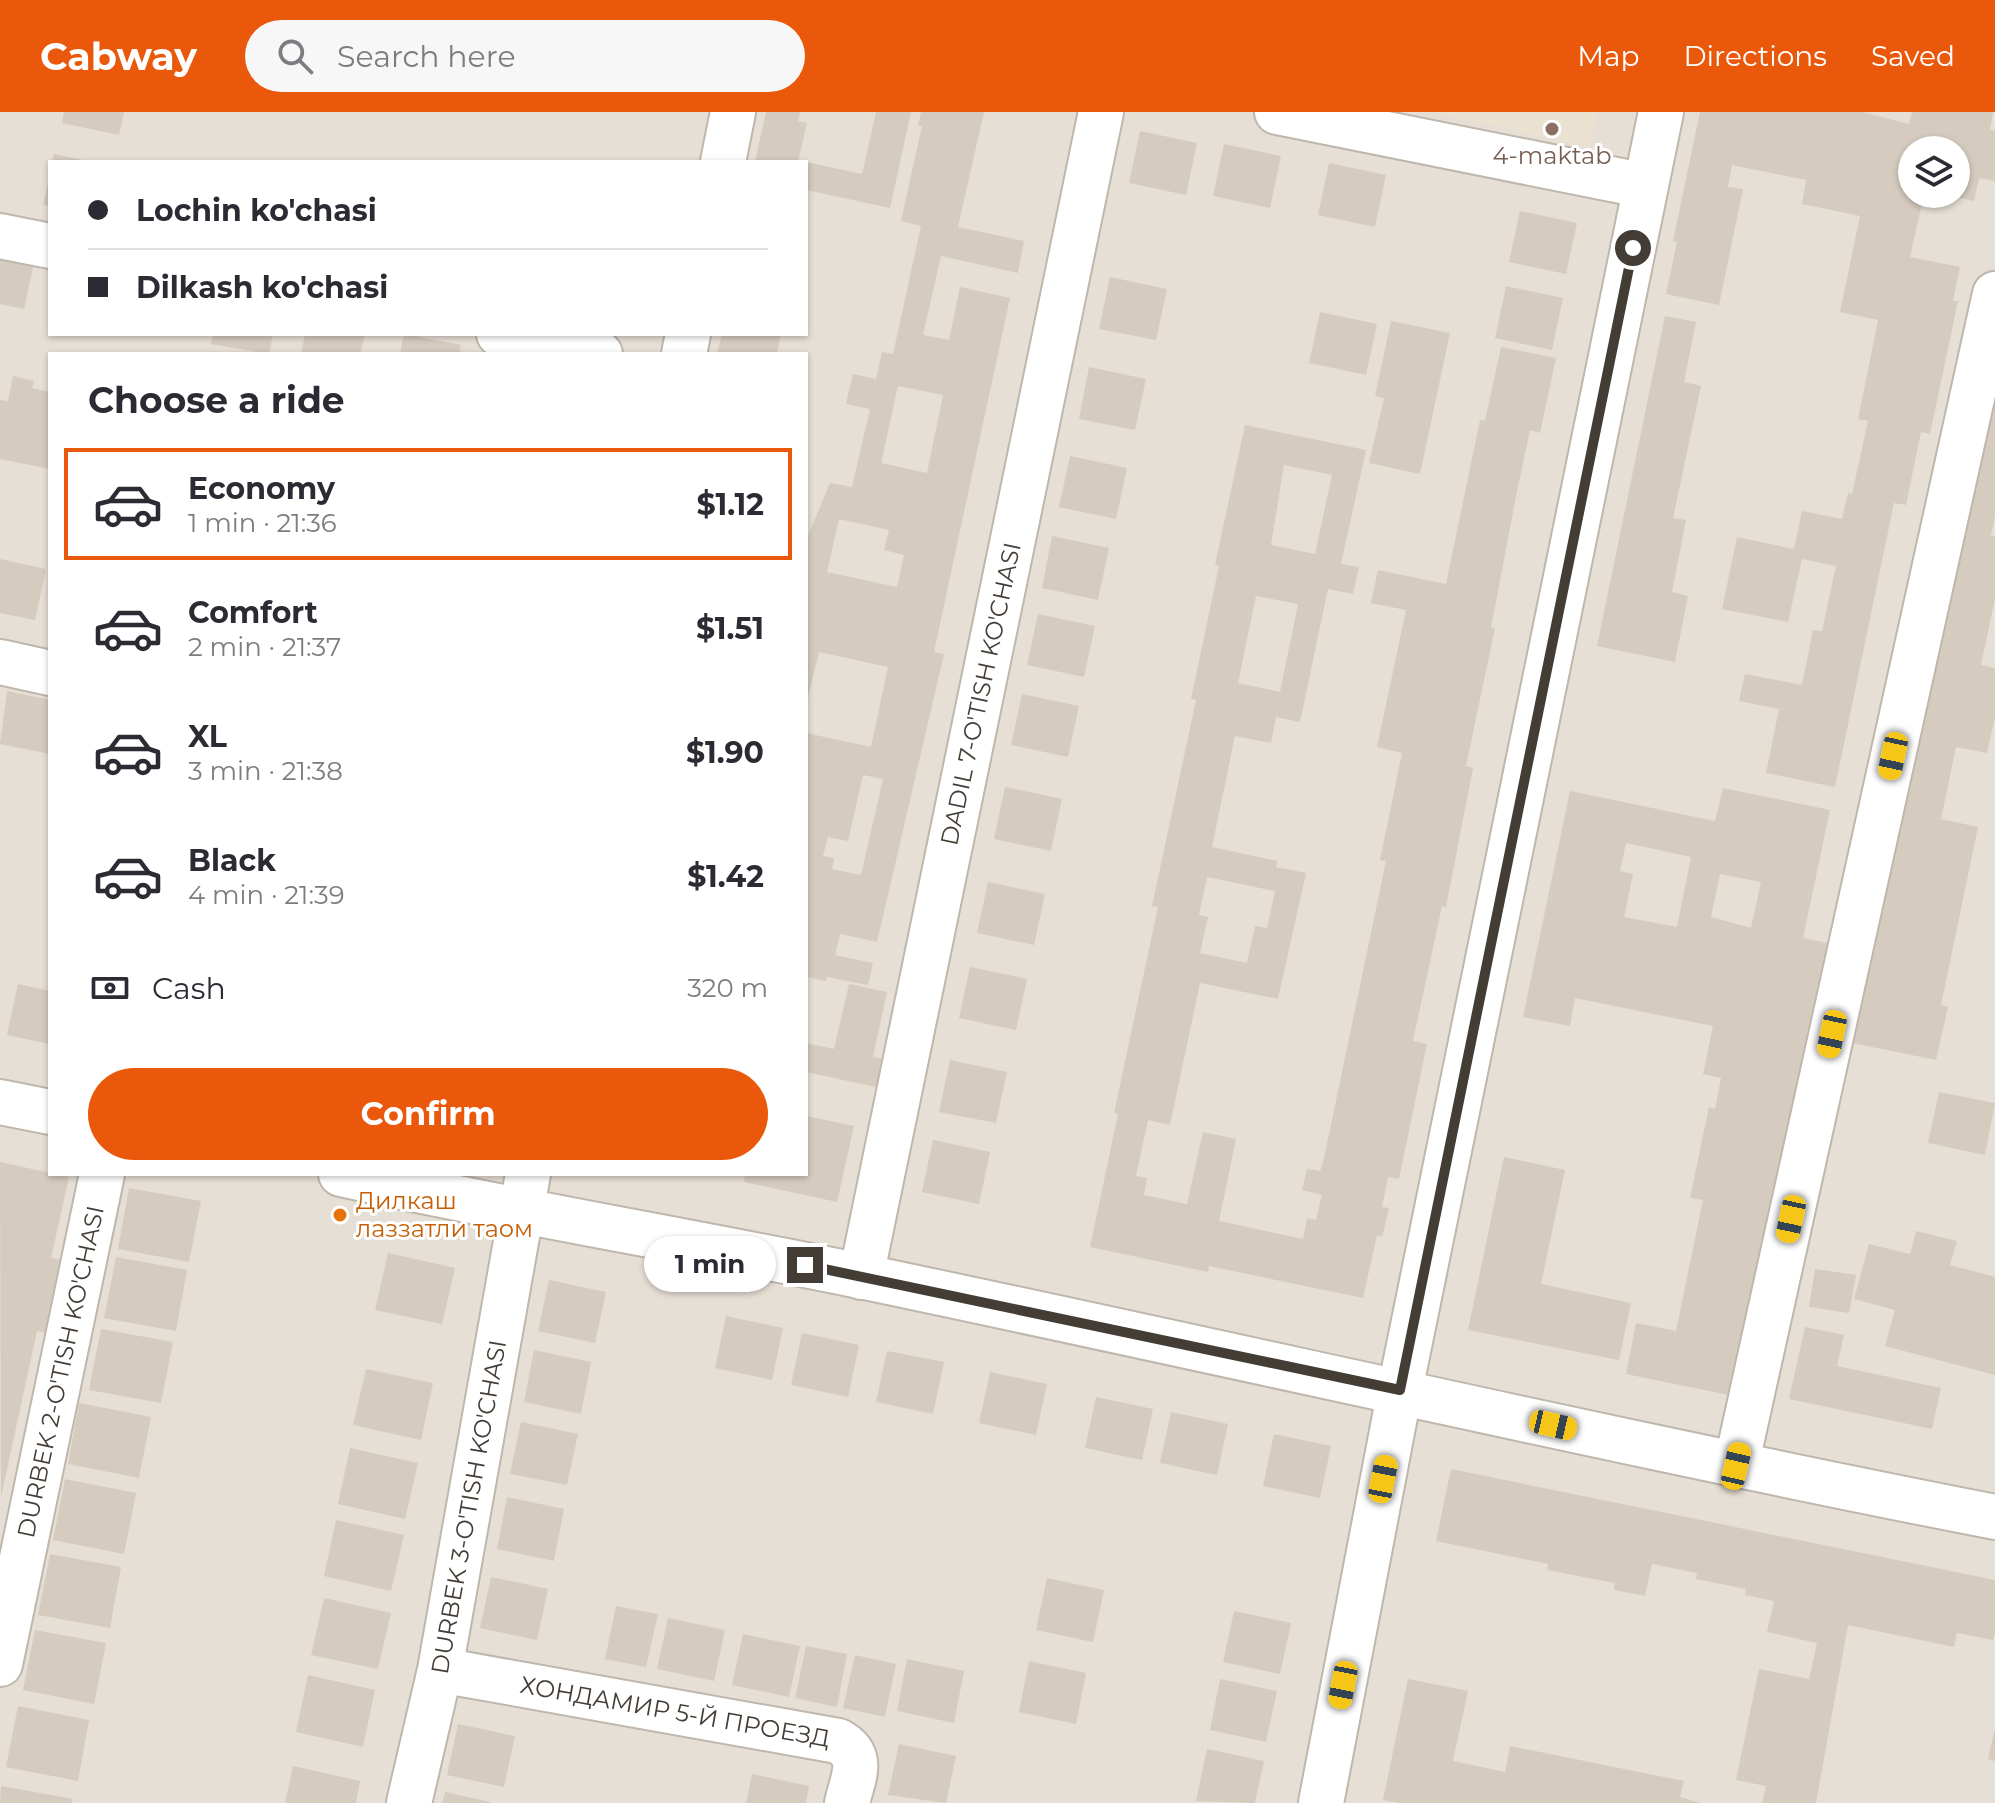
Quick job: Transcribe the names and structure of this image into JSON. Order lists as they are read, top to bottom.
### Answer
{
  "streets": {
    "street": [
      "DADIL 7-O'TISH KO'CHASI",
      "DURBEK 2-O'TISH KO'CHASI",
      "DURBEK 3-O'TISH KO'CHASI",
      "ХОНДАМИР 5-Й ПРОЕЗД"
    ]
  },
  "crossings": [
    ["DURBEK 3-O'TISH KO'CHASI", "ХОНДАМИР 5-Й ПРОЕЗД"]
  ],
  "places": ["4-maktab", "Дилкаш лаззатли таом"],
  "page": {
    "header": "Cabway",
    "search": "Search here",
    "nav": ["Map", "Directions", "Saved"],
    "banner": ["Lochin ko'chasi", "Dilkash ko'chasi"],
    "heading": "Choose a ride",
    "list": [
      {
        "name": "Economy",
        "note": "1 min · 21:36",
        "value": "$1.12"
      },
      {
        "name": "Comfort",
        "note": "2 min · 21:37",
        "value": "$1.51"
      },
      {
        "name": "XL",
        "note": "3 min · 21:38",
        "value": "$1.90"
      },
      {
        "name": "Black",
        "note": "4 min · 21:39",
        "value": "$1.42"
      }
    ],
    "pay": ["Cash", "320 m"],
    "buttons": "Confirm",
    "bubble": "1 min"
  }
}
